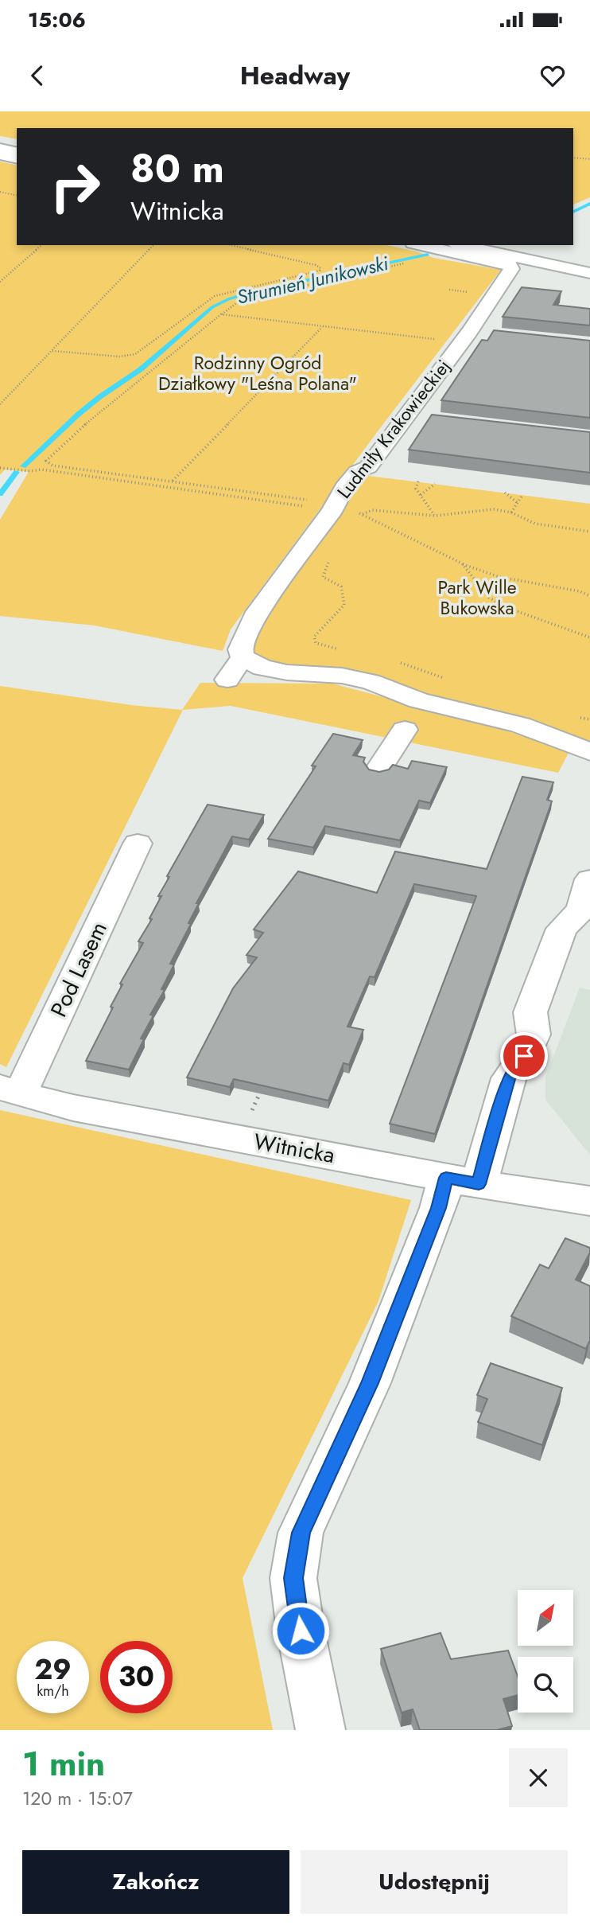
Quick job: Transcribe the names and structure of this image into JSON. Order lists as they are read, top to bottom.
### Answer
{
  "streets": {
    "street": ["Ludmiły Krakowieckiej", "Pod Lasem", "Witnicka"]
  },
  "crossings": [
    ["Pod Lasem", "Witnicka"]
  ],
  "water": ["Strumień Junikowski"],
  "parks": ["Rodzinny Ogród Działkowy \"Leśna Polana\"", "Park Wille Bukowska"],
  "north": "top right",
  "page": {
    "status": "15:06",
    "header": "Headway",
    "turn": ["80 m", "Witnicka"],
    "speed": "29 km/h",
    "limit": "30",
    "heading": ["1 min", "120 m · 15:07"],
    "buttons": ["Zakończ", "Udostępnij"]
  }
}
